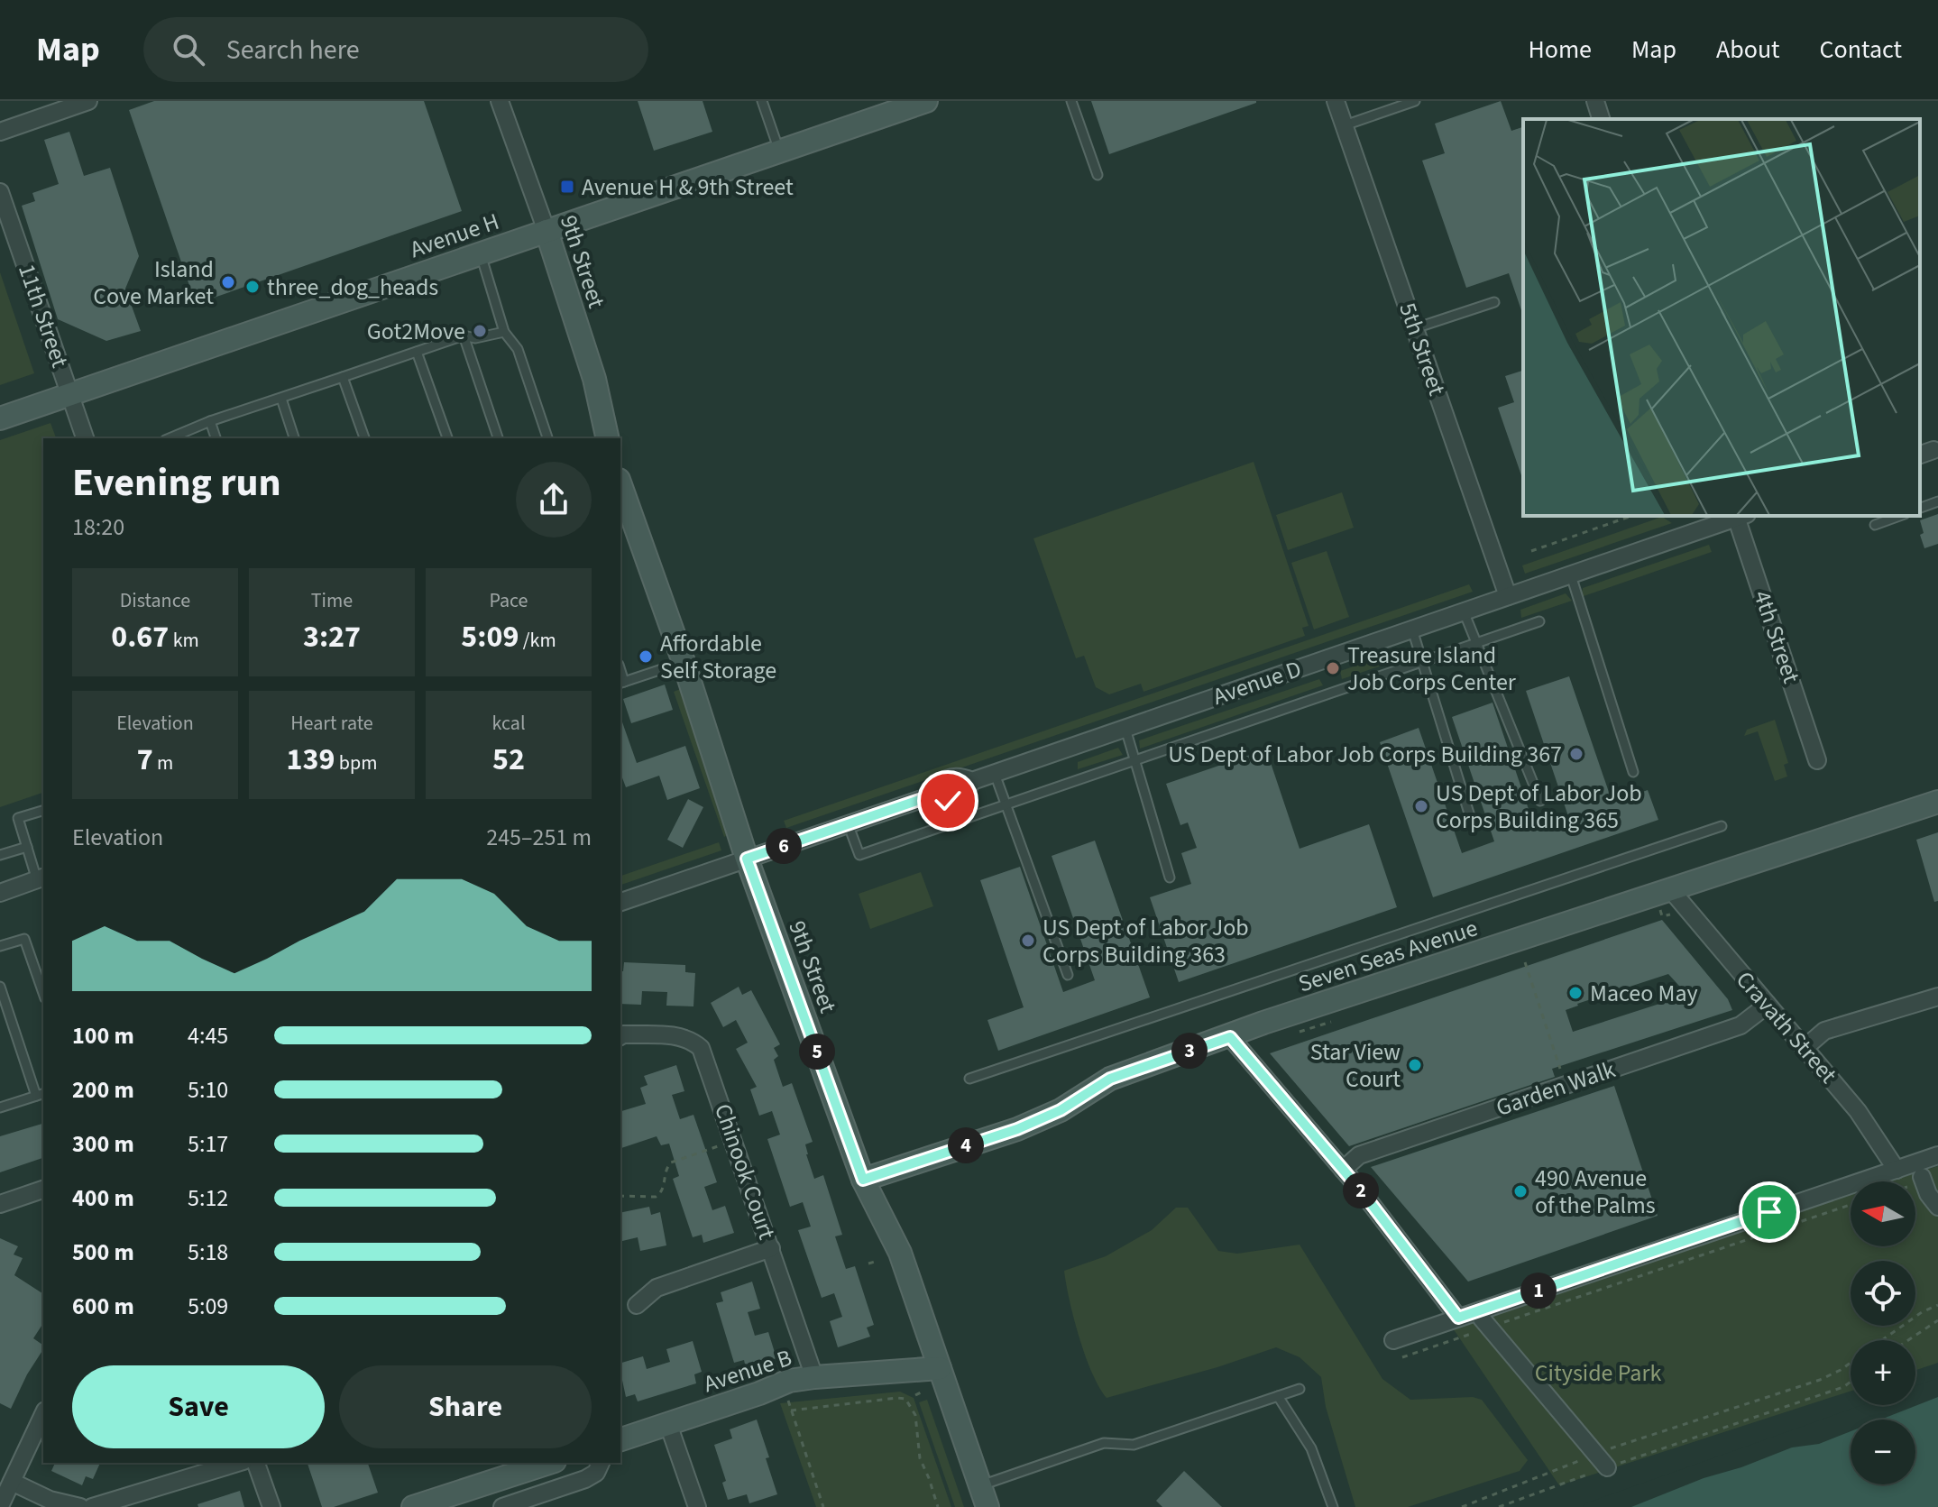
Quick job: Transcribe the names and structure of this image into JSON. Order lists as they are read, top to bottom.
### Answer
{
  "streets": {
    "street": [
      "Avenue H",
      "9th Street",
      "11th Street",
      "5th Street",
      "4th Street",
      "Avenue D",
      "Seven Seas Avenue",
      "Cravath Street",
      "Garden Walk",
      "Chinook Court",
      "Avenue B"
    ]
  },
  "crossings": [
    ["Avenue H", "9th Street"],
    ["Avenue H", "11th Street"],
    ["9th Street", "Avenue D"],
    ["9th Street", "Seven Seas Avenue"],
    ["9th Street", "Avenue B"],
    ["5th Street", "Avenue D"],
    ["Seven Seas Avenue", "Cravath Street"],
    ["Cravath Street", "Garden Walk"],
    ["Chinook Court", "Avenue B"]
  ],
  "parks": ["Cityside Park"],
  "places": {
    "transit": ["Avenue H & 9th Street"],
    "other": [
      "Island Cove Market",
      "three_dog_heads",
      "Got2Move",
      "Affordable Self Storage",
      "Treasure Island Job Corps Center",
      "US Dept of Labor Job Corps Building 367",
      "US Dept of Labor Job Corps Building 365",
      "US Dept of Labor Job Corps Building 363",
      "Maceo May",
      "Star View Court",
      "490 Avenue of the Palms"
    ]
  },
  "north": "left",
  "page": {
    "header": "Map",
    "search": "Search here",
    "nav": [
      "Home",
      "Map",
      "About",
      "Contact"
    ],
    "heading": ["Evening run", "18:20"],
    "stats": [
      ["Distance", "0.67 km"],
      ["Time", "3:27"],
      ["Pace", "5:09 /km"],
      ["Elevation", "7 m"],
      ["Heart rate", "139 bpm"],
      ["kcal", "52"]
    ],
    "chart": ["Elevation", "245–251 m"],
    "pins": [
      "6",
      "3",
      "5",
      "4",
      "2",
      "1"
    ],
    "list": [
      {
        "name": "100 m",
        "note": "4:45"
      },
      {
        "name": "200 m",
        "note": "5:10"
      },
      {
        "name": "300 m",
        "note": "5:17"
      },
      {
        "name": "400 m",
        "note": "5:12"
      },
      {
        "name": "500 m",
        "note": "5:18"
      },
      {
        "name": "600 m",
        "note": "5:09"
      }
    ],
    "map_buttons": ["+", "−"],
    "buttons": ["Save", "Share"]
  }
}
